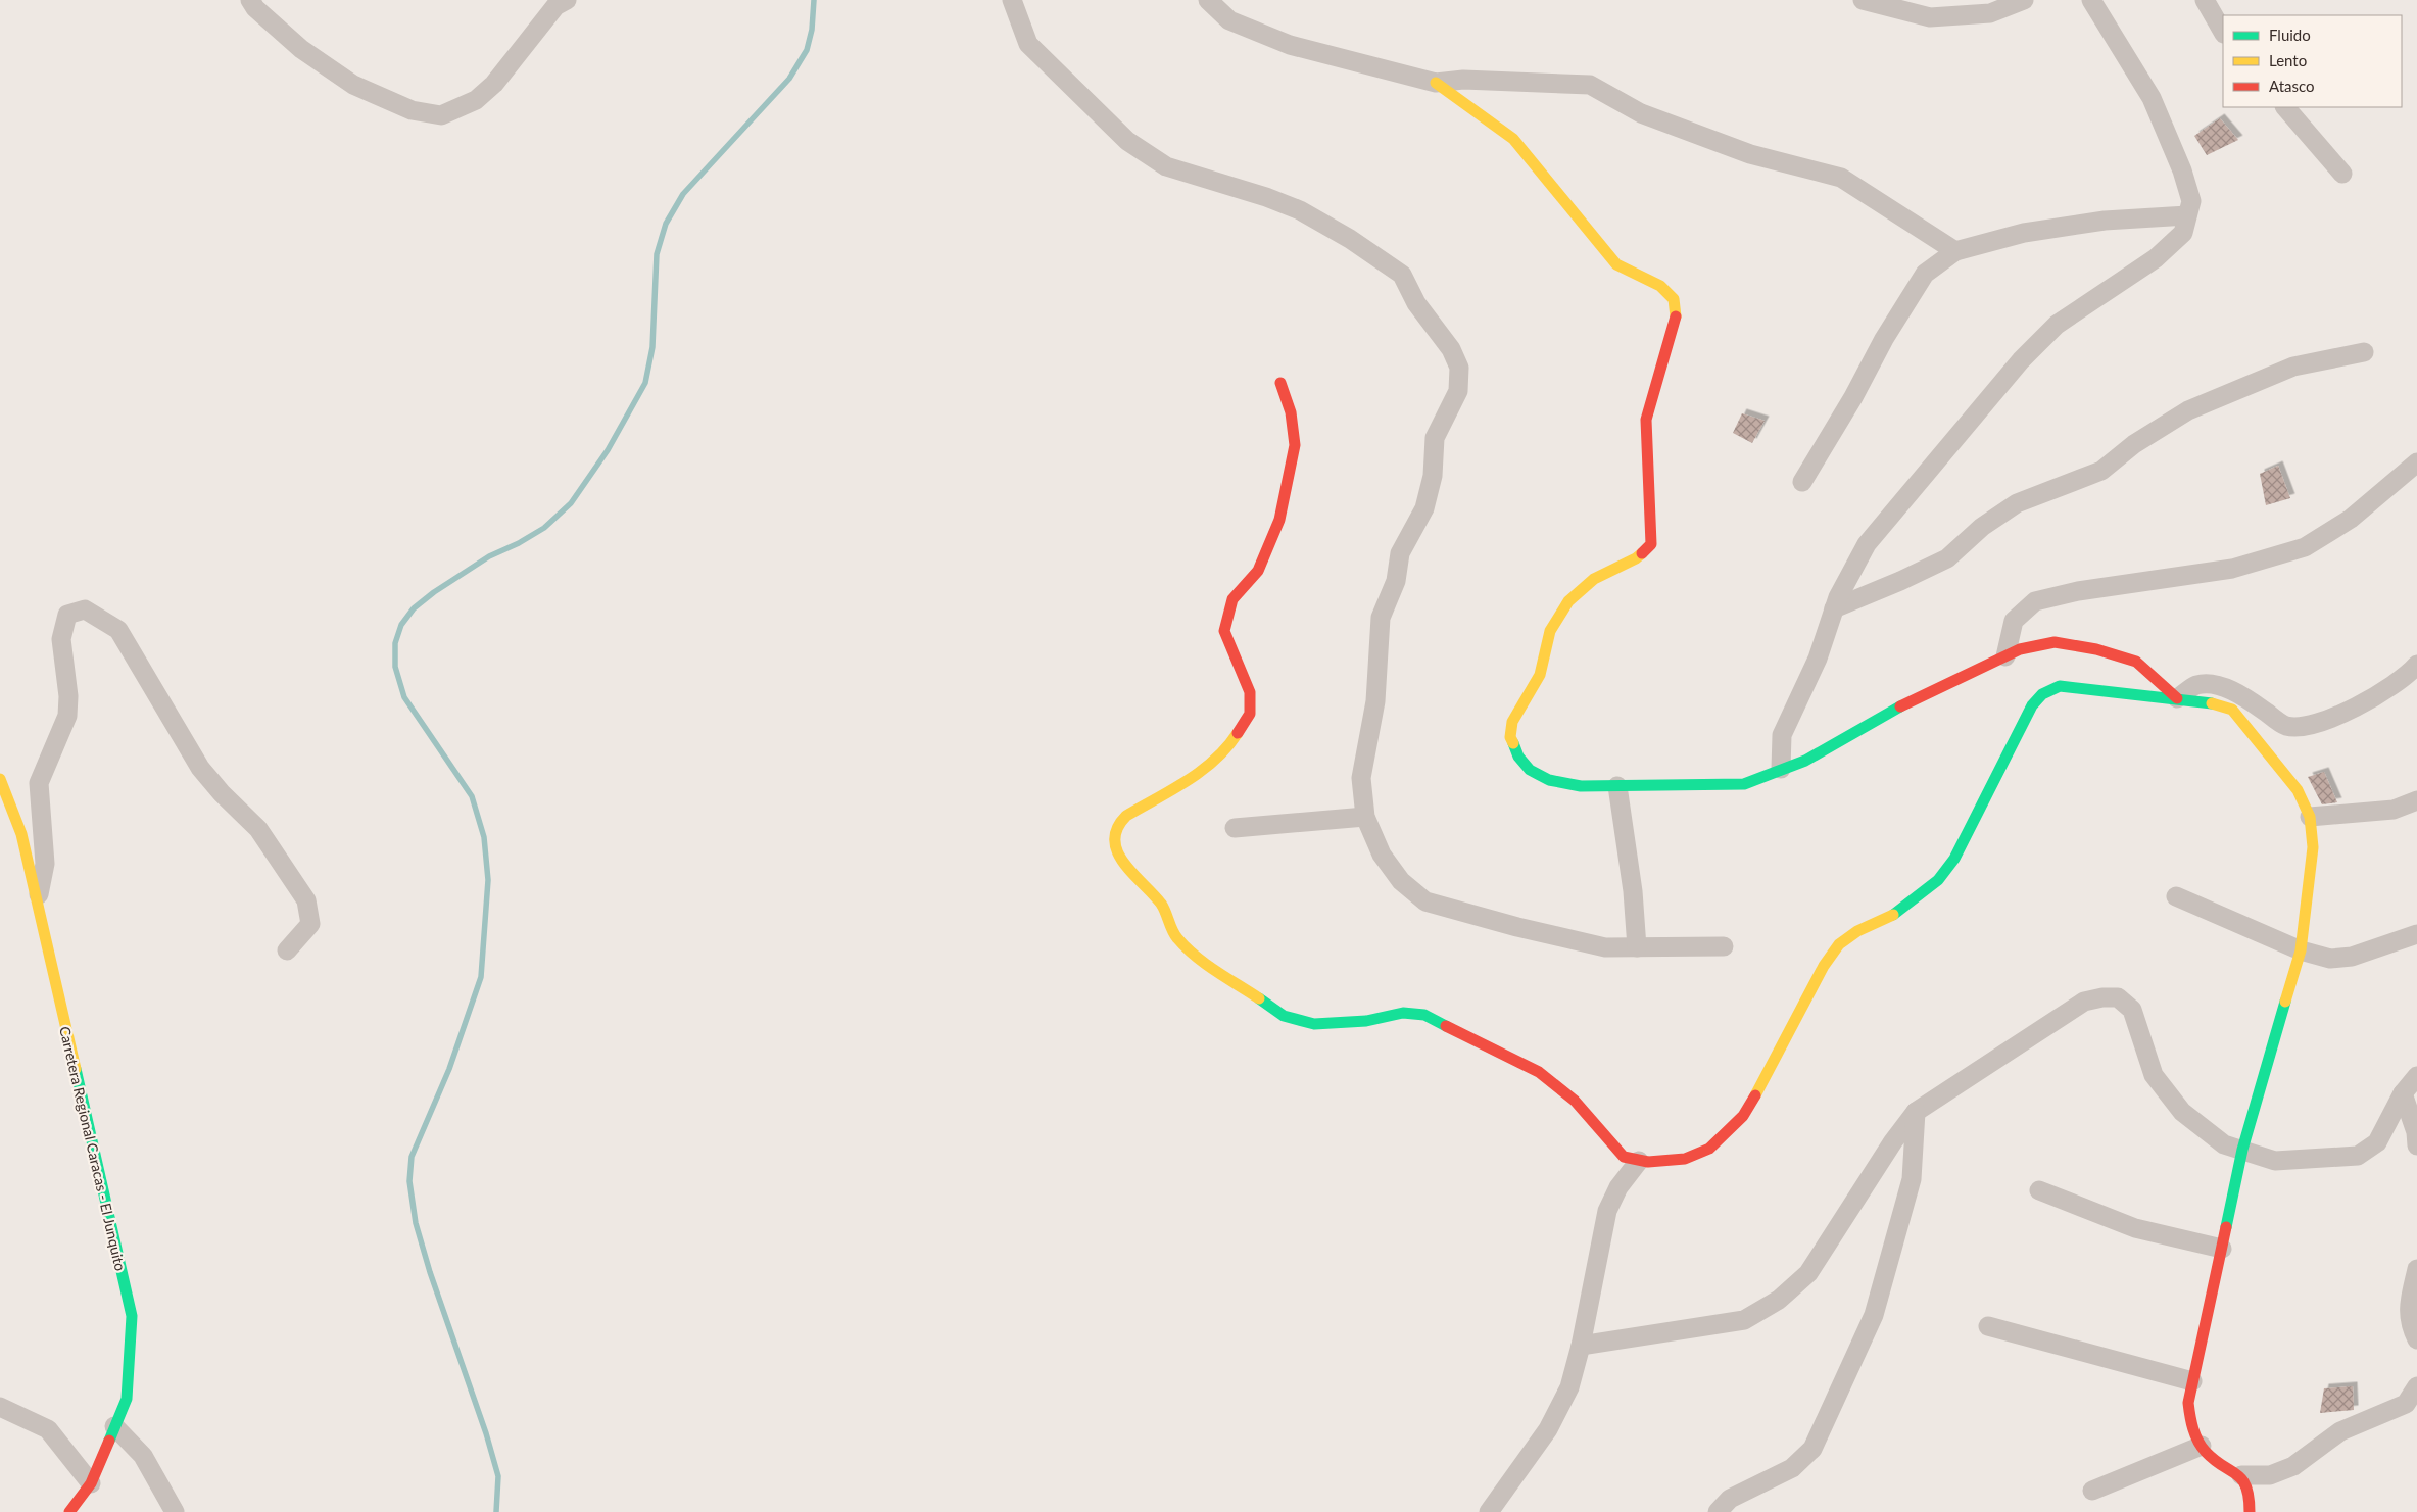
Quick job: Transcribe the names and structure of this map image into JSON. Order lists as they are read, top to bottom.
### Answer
{
  "streets": {
    "street": ["Carretera Regional Caracas - El Junquito"]
  },
  "legend": ["Fluido", "Lento", "Atasco"]
}
